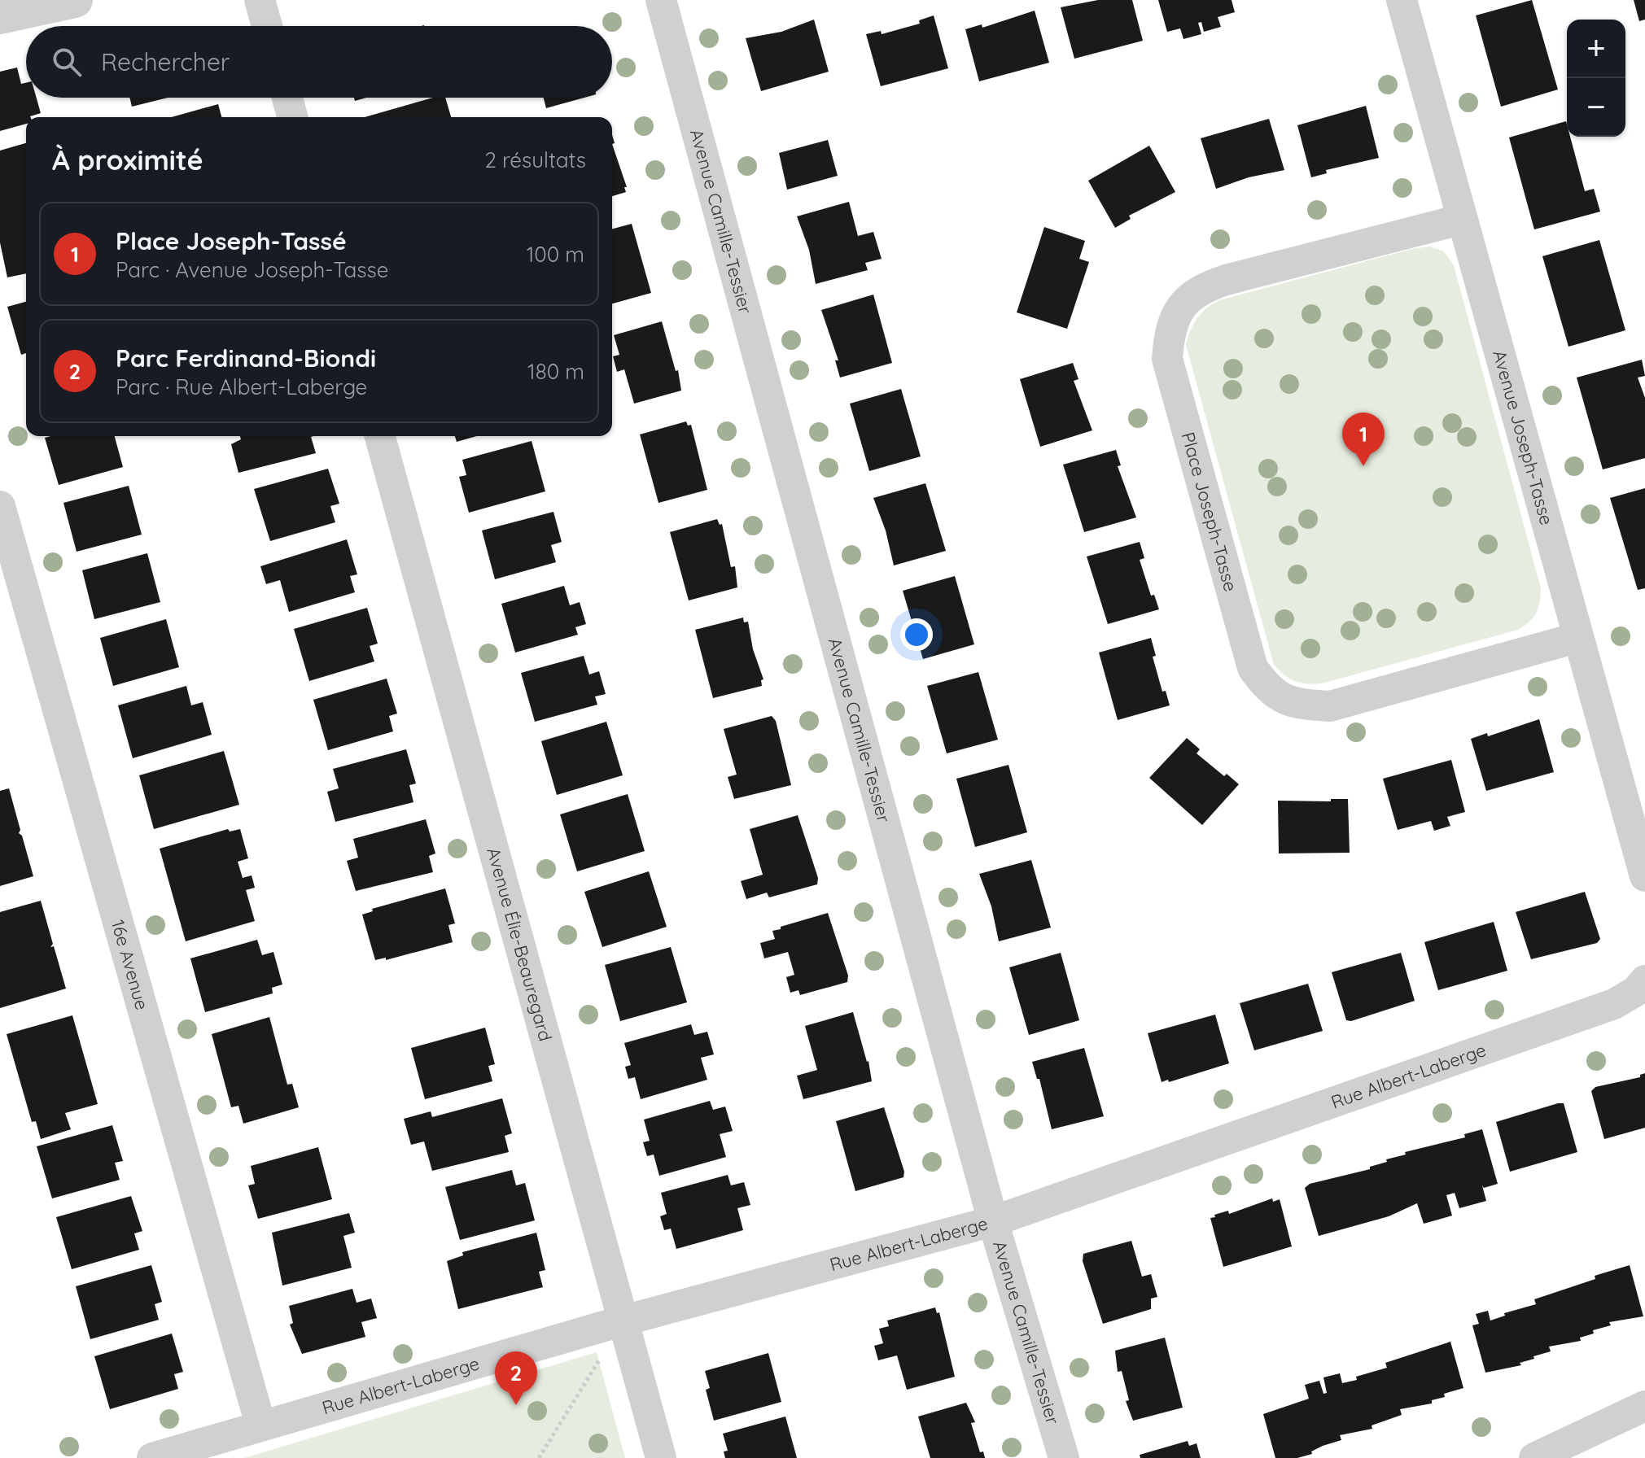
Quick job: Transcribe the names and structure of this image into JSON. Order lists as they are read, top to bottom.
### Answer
{
  "streets": {
    "street": [
      "Avenue Camille-Tessier",
      "Avenue Joseph-Tasse",
      "Place Joseph-Tasse",
      "Avenue Élie-Beauregard",
      "16e Avenue",
      "Rue Albert-Laberge"
    ]
  },
  "crossings": [
    ["Avenue Camille-Tessier", "Rue Albert-Laberge"],
    ["Avenue Joseph-Tasse", "Place Joseph-Tasse"],
    ["Avenue Élie-Beauregard", "Rue Albert-Laberge"],
    ["16e Avenue", "Rue Albert-Laberge"]
  ],
  "page": {
    "map_buttons": ["+", "−"],
    "search": "Rechercher",
    "heading": ["À proximité", "2 résultats"],
    "list": [
      {
        "mark": "1",
        "name": "Place Joseph-Tassé",
        "note": "Parc · Avenue Joseph-Tasse",
        "value": "100 m"
      },
      {
        "mark": "2",
        "name": "Parc Ferdinand-Biondi",
        "note": "Parc · Rue Albert-Laberge",
        "value": "180 m"
      }
    ],
    "pins": ["1", "2"]
  }
}
